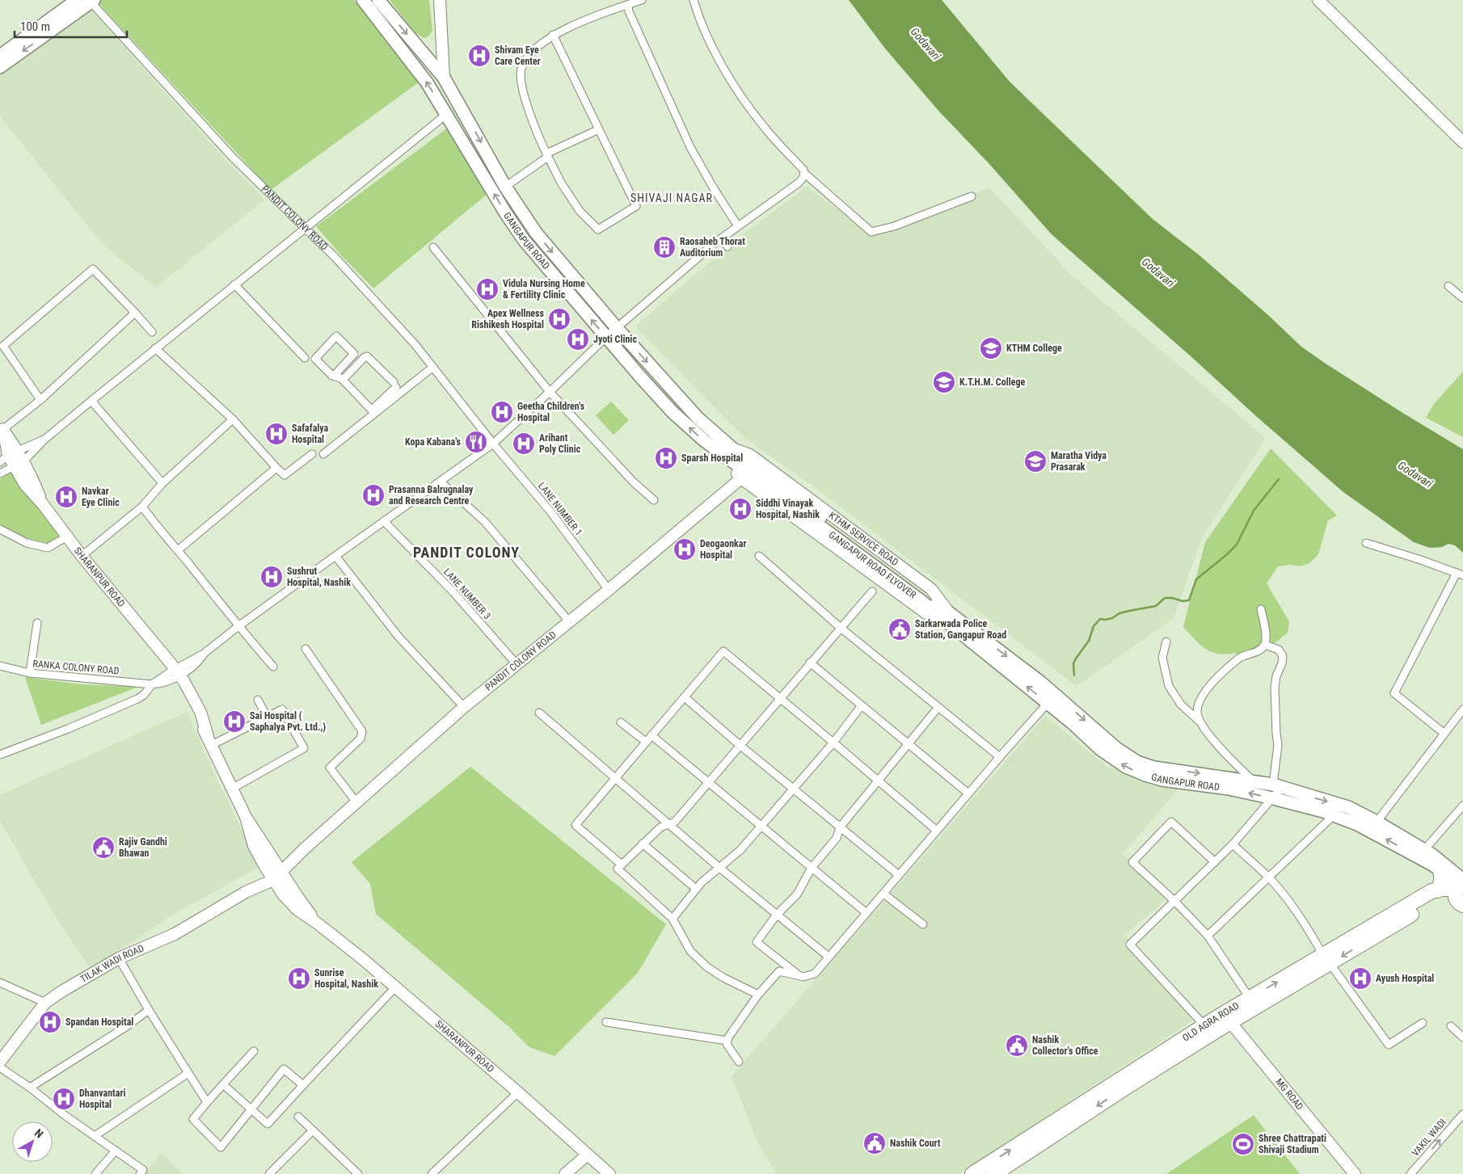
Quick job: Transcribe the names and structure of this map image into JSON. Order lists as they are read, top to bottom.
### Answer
{
  "streets": {
    "highway": ["OLD AGRA ROAD"],
    "main road": ["GANGAPUR ROAD", "GANGAPUR ROAD FLYOVER"],
    "street": [
      "PANDIT COLONY ROAD",
      "LANE NUMBER 1",
      "KTHM SERVICE ROAD",
      "SHARANPUR ROAD",
      "LANE NUMBER 3",
      "RANKA COLONY ROAD",
      "TILAK WADI ROAD",
      "MG ROAD",
      "VAKIL WADI"
    ]
  },
  "crossings": [
    ["PANDIT COLONY ROAD", "LANE NUMBER 1"],
    ["PANDIT COLONY ROAD", "GANGAPUR ROAD FLYOVER"],
    ["PANDIT COLONY ROAD", "SHARANPUR ROAD"],
    ["PANDIT COLONY ROAD", "LANE NUMBER 3"],
    ["PANDIT COLONY ROAD", "TILAK WADI ROAD"],
    ["GANGAPUR ROAD", "KTHM SERVICE ROAD"],
    ["GANGAPUR ROAD", "GANGAPUR ROAD FLYOVER"],
    ["GANGAPUR ROAD", "OLD AGRA ROAD"],
    ["KTHM SERVICE ROAD", "GANGAPUR ROAD FLYOVER"],
    ["SHARANPUR ROAD", "RANKA COLONY ROAD"],
    ["SHARANPUR ROAD", "TILAK WADI ROAD"],
    ["OLD AGRA ROAD", "MG ROAD"]
  ],
  "one_way": ["VAKIL WADI"],
  "districts": ["SHIVAJI NAGAR", "PANDIT COLONY"],
  "water": ["Godavari"],
  "places": {
    "hospital": [
      "Shivam Eye Care Center",
      "Vidula Nursing Home & Fertility Clinic",
      "Apex Wellness Rishikesh Hospital",
      "Jyoti Clinic",
      "Geetha Children's Hospital",
      "Safafalya Hospital",
      "Arihant Poly Clinic",
      "Sparsh Hospital",
      "Prasanna Balrugnalay and Research Centre",
      "Navkar Eye Clinic",
      "Siddhi Vinayak Hospital, Nashik",
      "Deogaonkar Hospital",
      "Sushrut Hospital, Nashik",
      "Sai Hospital ( Saphalya Pvt. Ltd.,)",
      "Sunrise Hospital, Nashik",
      "Ayush Hospital",
      "Spandan Hospital",
      "Dhanvantari Hospital"
    ],
    "building": ["Raosaheb Thorat Auditorium"],
    "school or university": ["KTHM College", "K.T.H.M. College", "Maratha Vidya Prasarak"],
    "restaurant": ["Kopa Kabana's"],
    "public building": [
      "Sarkarwada Police Station, Gangapur Road",
      "Rajiv Gandhi Bhawan",
      "Nashik Collector's Office",
      "Nashik Court"
    ],
    "sports": ["Shree Chattrapati Shivaji Stadium"]
  },
  "scale_bar": "100 m",
  "north": "top right"
}
